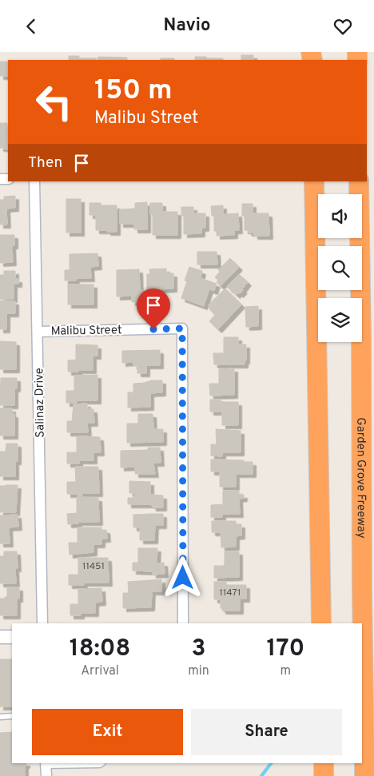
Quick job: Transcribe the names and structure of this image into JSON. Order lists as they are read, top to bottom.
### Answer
{
  "streets": {
    "highway": ["Garden Grove Freeway"],
    "street": ["Malibu Street", "Salinaz Drive"]
  },
  "crossings": [
    ["Malibu Street", "Salinaz Drive"]
  ],
  "house_numbers": ["11451", "11471"],
  "page": {
    "header": "Navio",
    "turn": ["150 m", "Malibu Street"],
    "then": "Then",
    "eta": [
      "18:08",
      "Arrival",
      "3",
      "min",
      "170",
      "m"
    ],
    "buttons": ["Exit", "Share"]
  }
}
